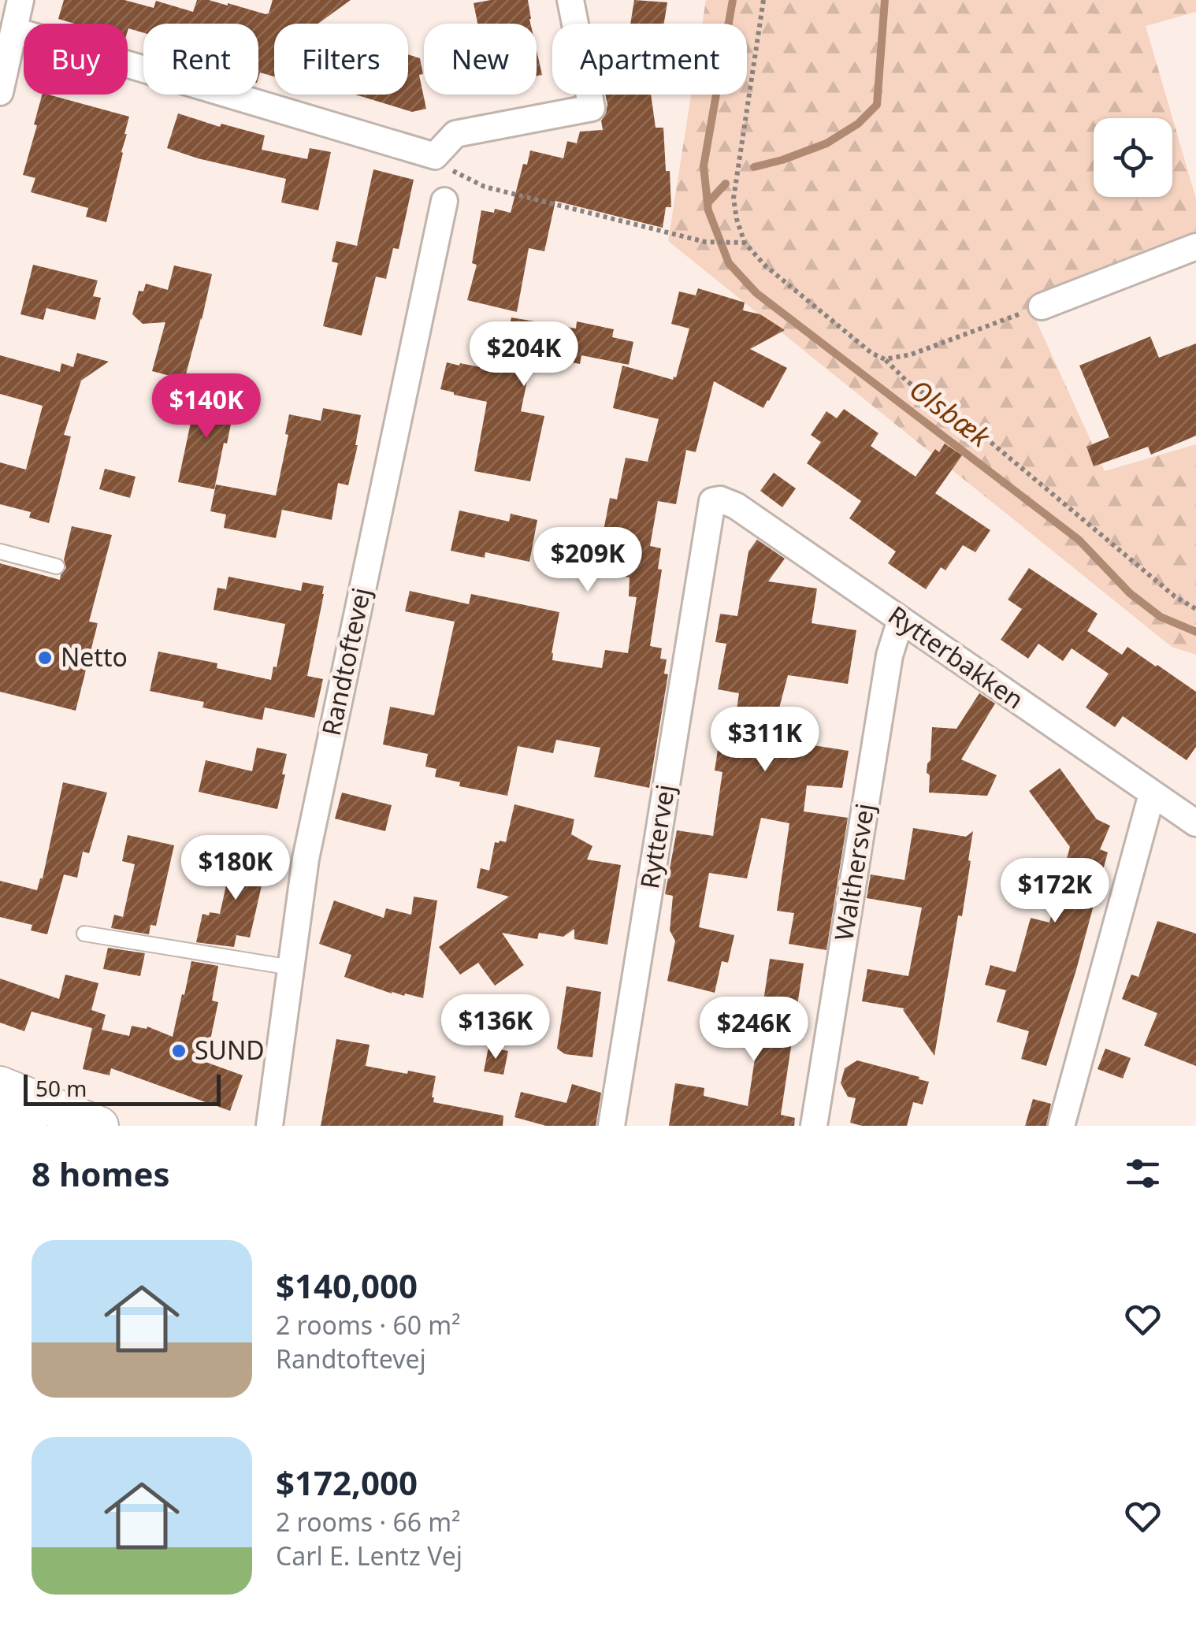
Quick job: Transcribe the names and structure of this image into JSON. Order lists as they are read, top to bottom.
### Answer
{
  "streets": {
    "street": [
      "Rytterbakken",
      "Randtoftevej",
      "Ryttervej",
      "Walthersvej"
    ]
  },
  "crossings": [
    ["Rytterbakken", "Ryttervej"],
    ["Rytterbakken", "Walthersvej"]
  ],
  "water": ["Olsbæk"],
  "places": ["Netto", "SUND"],
  "scale_bar": "50 m",
  "page": {
    "chip": [
      "Buy",
      "Rent",
      "Filters",
      "New",
      "Apartment"
    ],
    "price": [
      "$204K",
      "$140K",
      "$209K",
      "$311K",
      "$180K",
      "$172K",
      "$136K",
      "$246K"
    ],
    "scale": "50 m",
    "heading": "8 homes",
    "list": [
      {
        "name": "$140,000",
        "note": "2 rooms · 60 m² · Randtoftevej"
      },
      {
        "name": "$172,000",
        "note": "2 rooms · 66 m² · Carl E. Lentz Vej"
      }
    ]
  }
}
